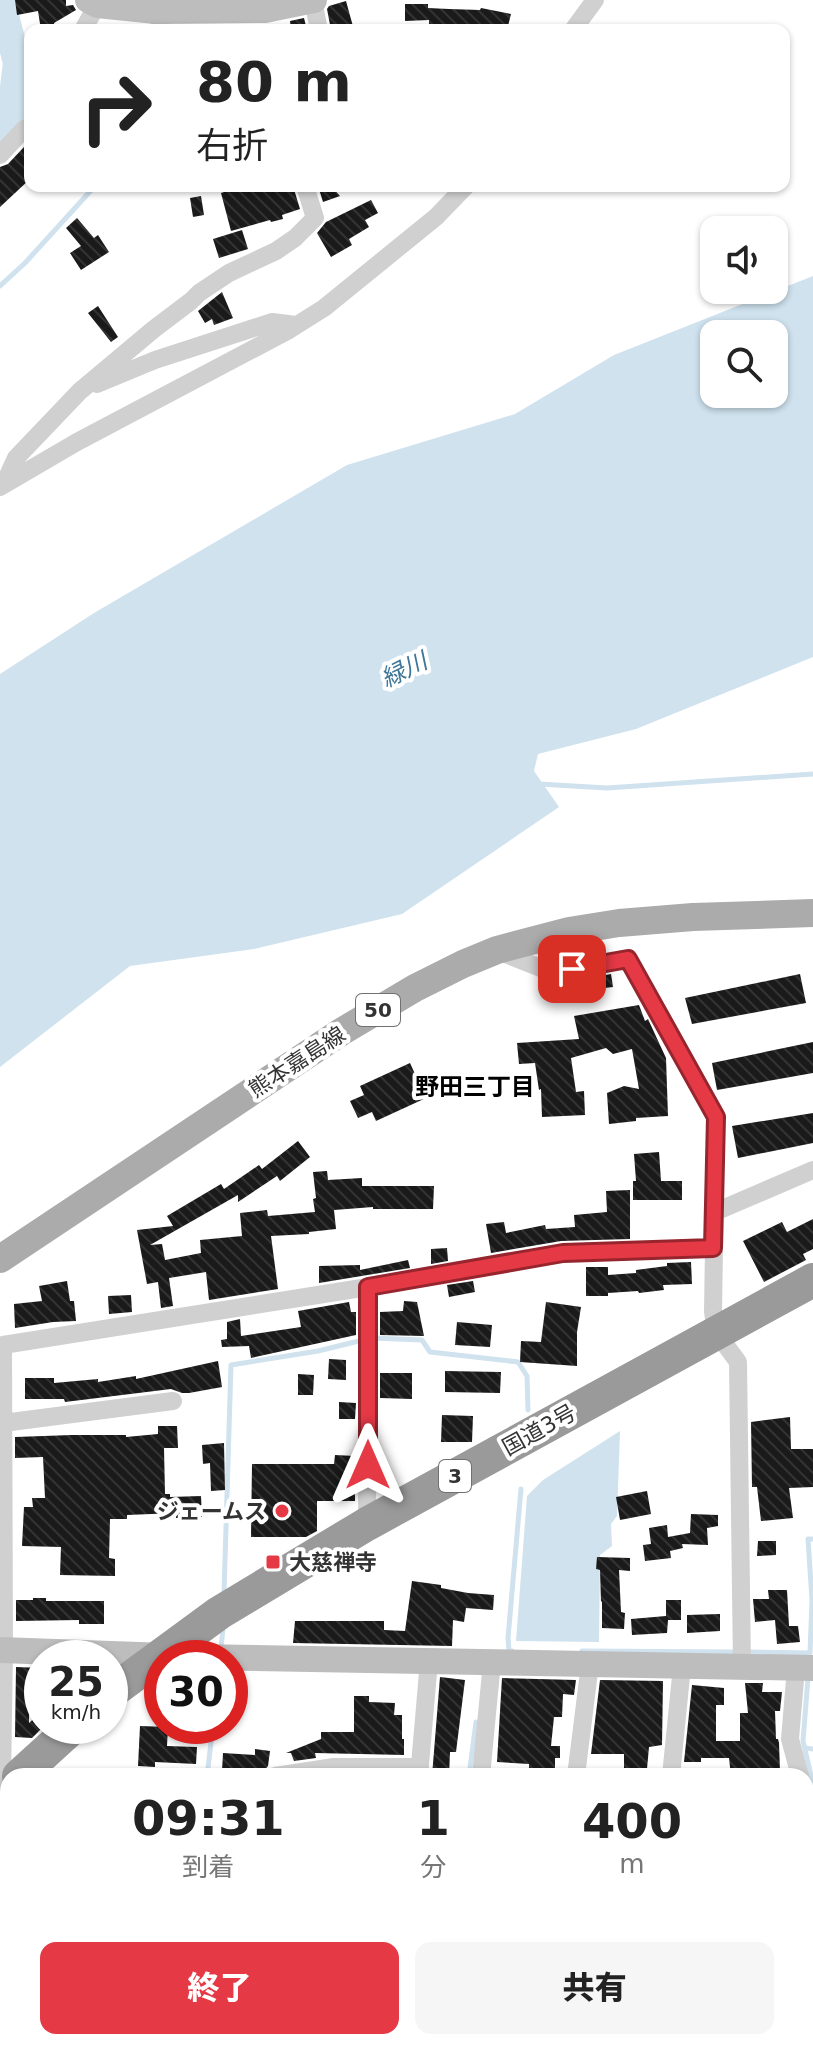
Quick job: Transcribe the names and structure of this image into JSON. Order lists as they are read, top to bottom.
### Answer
{
  "streets": {
    "highway": ["国道3号", "3"],
    "main road": ["50", "熊本嘉島線"]
  },
  "districts": ["野田三丁目"],
  "water": ["緑川"],
  "places": {
    "other": ["ジェームス"],
    "transit": ["大慈禅寺"]
  },
  "page": {
    "turn": ["80 m", "右折"],
    "speed": "25 km/h",
    "limit": "30",
    "eta": [
      "09:31",
      "到着",
      "1",
      "分",
      "400",
      "m"
    ],
    "buttons": ["終了", "共有"]
  }
}
